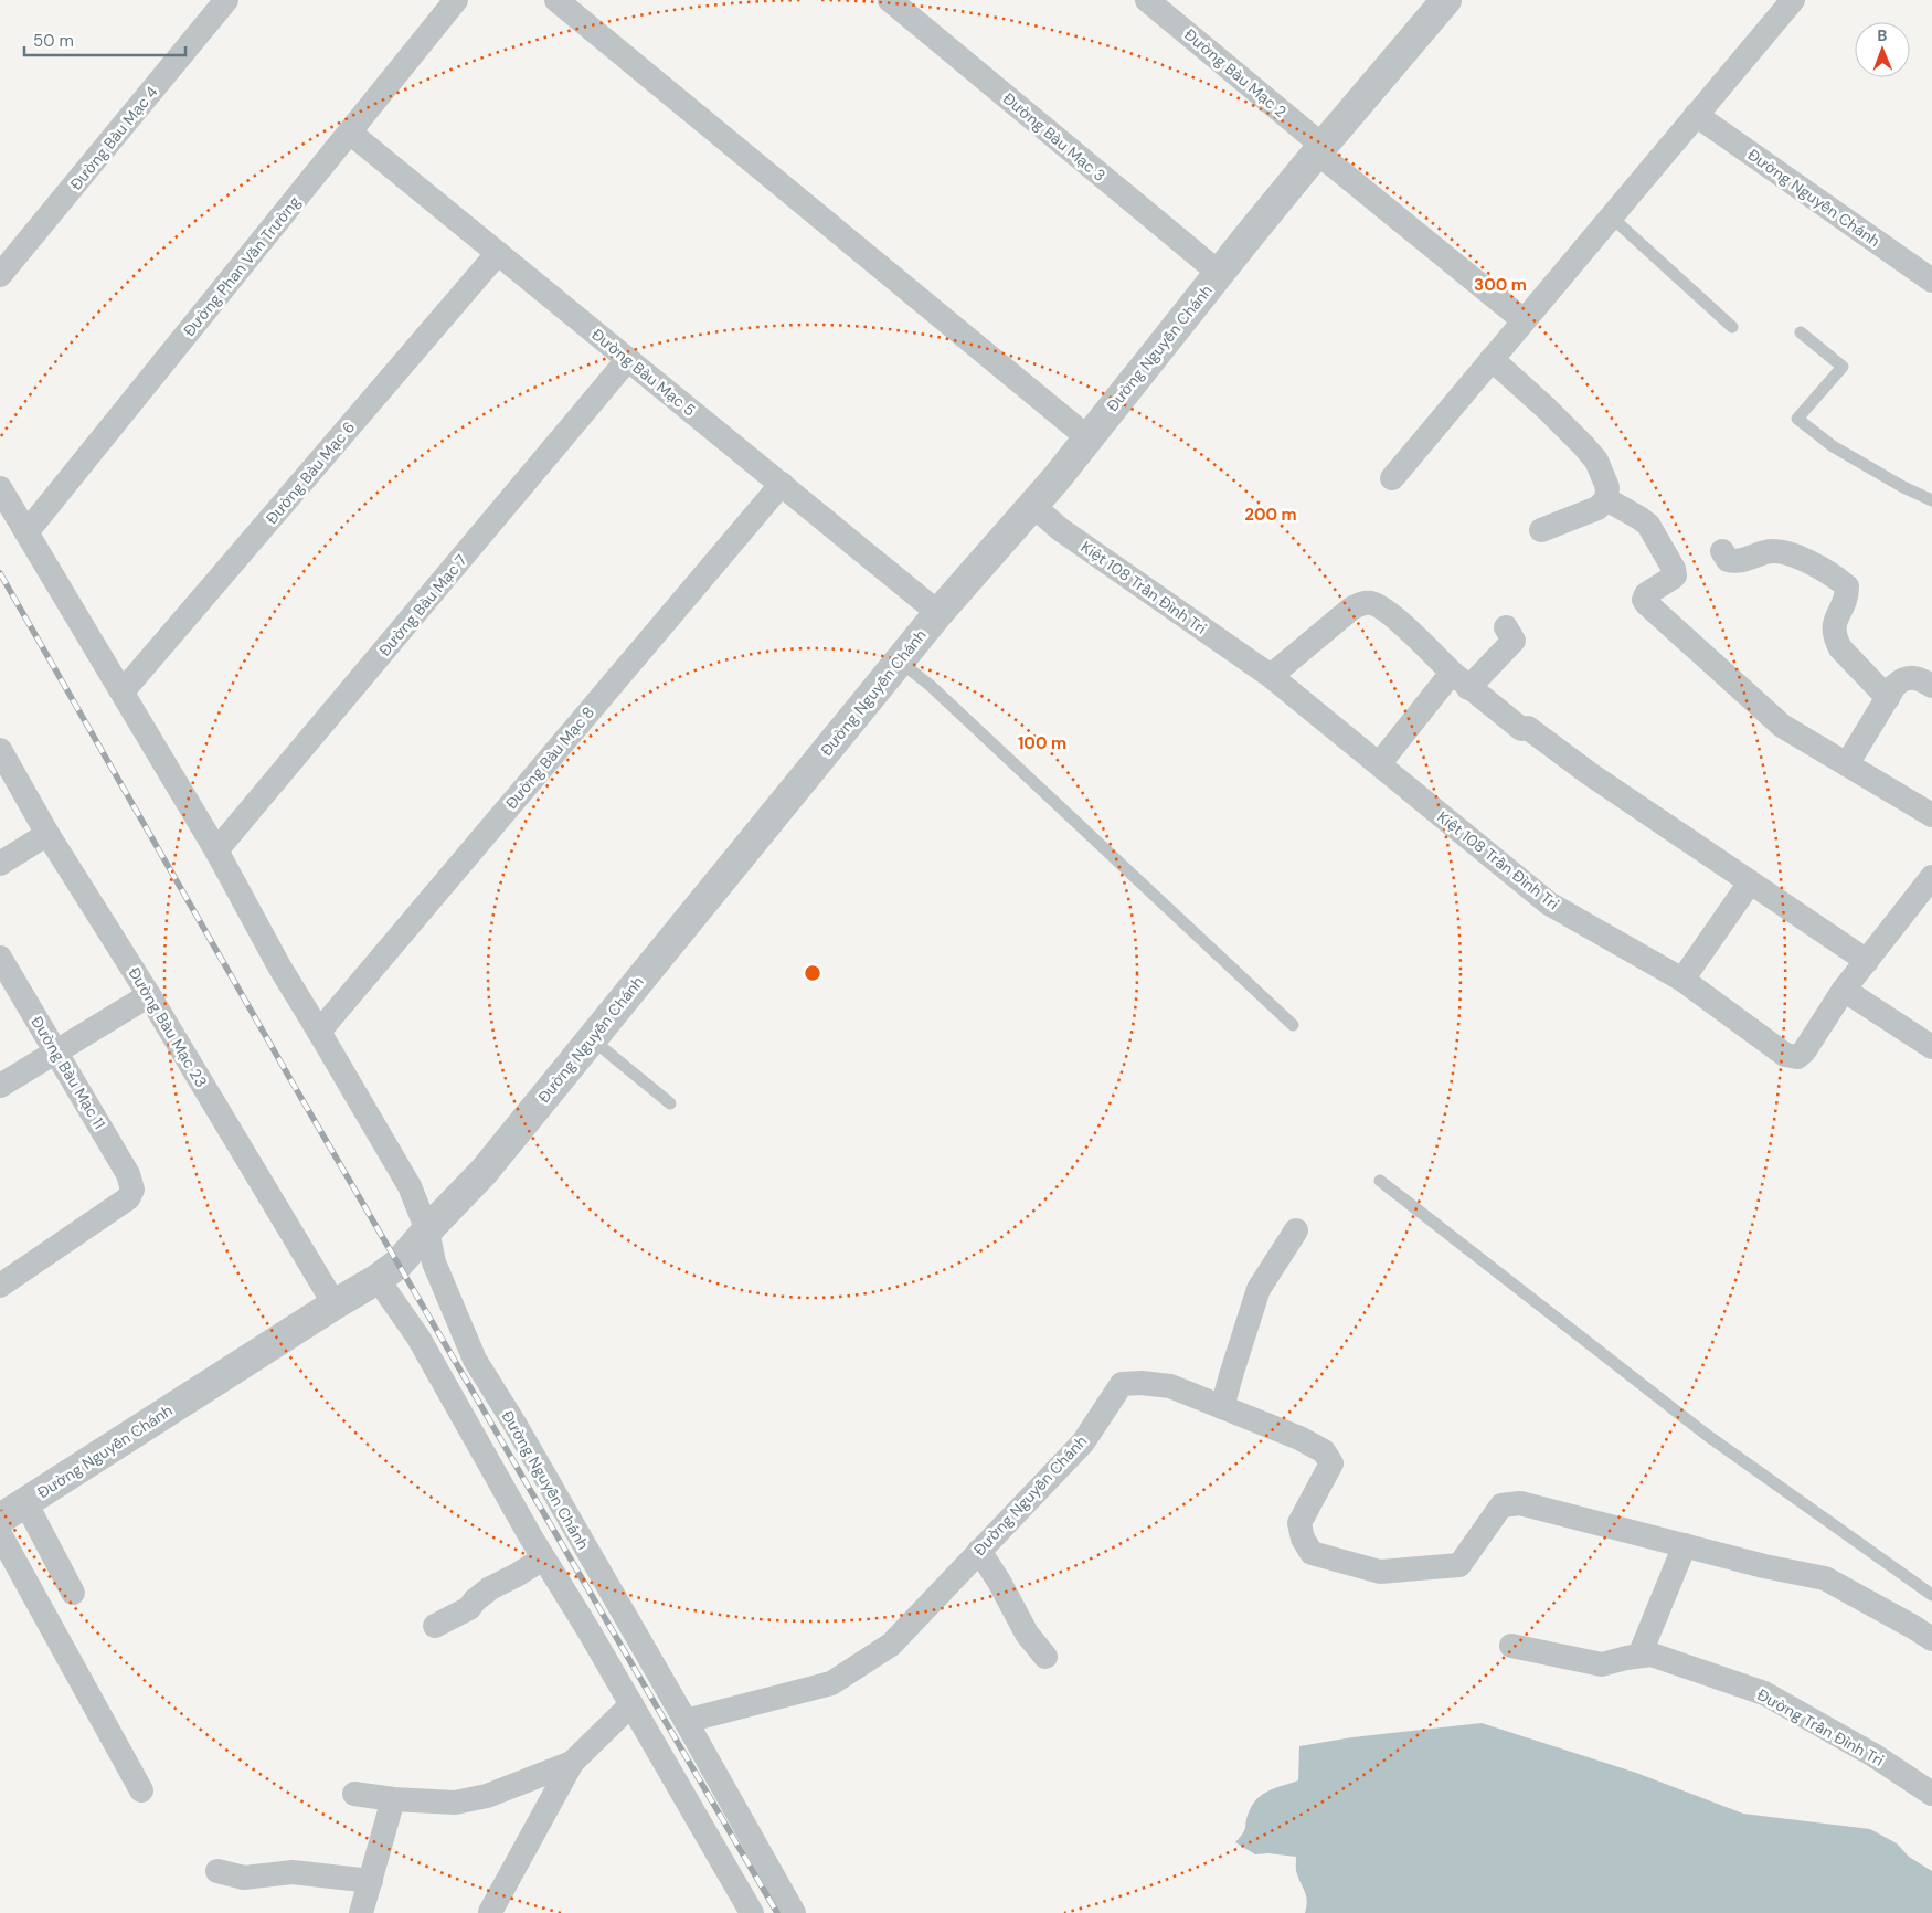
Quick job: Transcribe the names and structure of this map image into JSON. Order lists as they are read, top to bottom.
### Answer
{
  "streets": {
    "street": [
      "Đường Bàu Mạc 2",
      "Đường Bàu Mạc 3",
      "Đường Bàu Mạc 4",
      "Đường Nguyễn Chánh",
      "Đường Phan Văn Trường",
      "Đường Bàu Mạc 5",
      "Đường Bàu Mạc 6",
      "Kiệt 108 Trần Đình Tri",
      "Đường Bàu Mạc 7",
      "Đường Bàu Mạc 8",
      "Đường Bàu Mạc 23",
      "Đường Bàu Mạc 11",
      "Đường Trần Đình Tri"
    ]
  },
  "crossings": [
    ["Đường Bàu Mạc 2", "Đường Nguyễn Chánh"],
    ["Đường Bàu Mạc 3", "Đường Nguyễn Chánh"],
    ["Đường Nguyễn Chánh", "Đường Bàu Mạc 5"],
    ["Đường Nguyễn Chánh", "Kiệt 108 Trần Đình Tri"],
    ["Đường Nguyễn Chánh", "Đường Bàu Mạc 23"],
    ["Đường Phan Văn Trường", "Đường Bàu Mạc 5"],
    ["Đường Bàu Mạc 5", "Đường Bàu Mạc 6"],
    ["Đường Bàu Mạc 5", "Đường Bàu Mạc 7"],
    ["Đường Bàu Mạc 5", "Đường Bàu Mạc 8"]
  ],
  "scale_bar": "50 m",
  "north": "top",
  "rings": ["300 m", "200 m", "100 m"]
}
